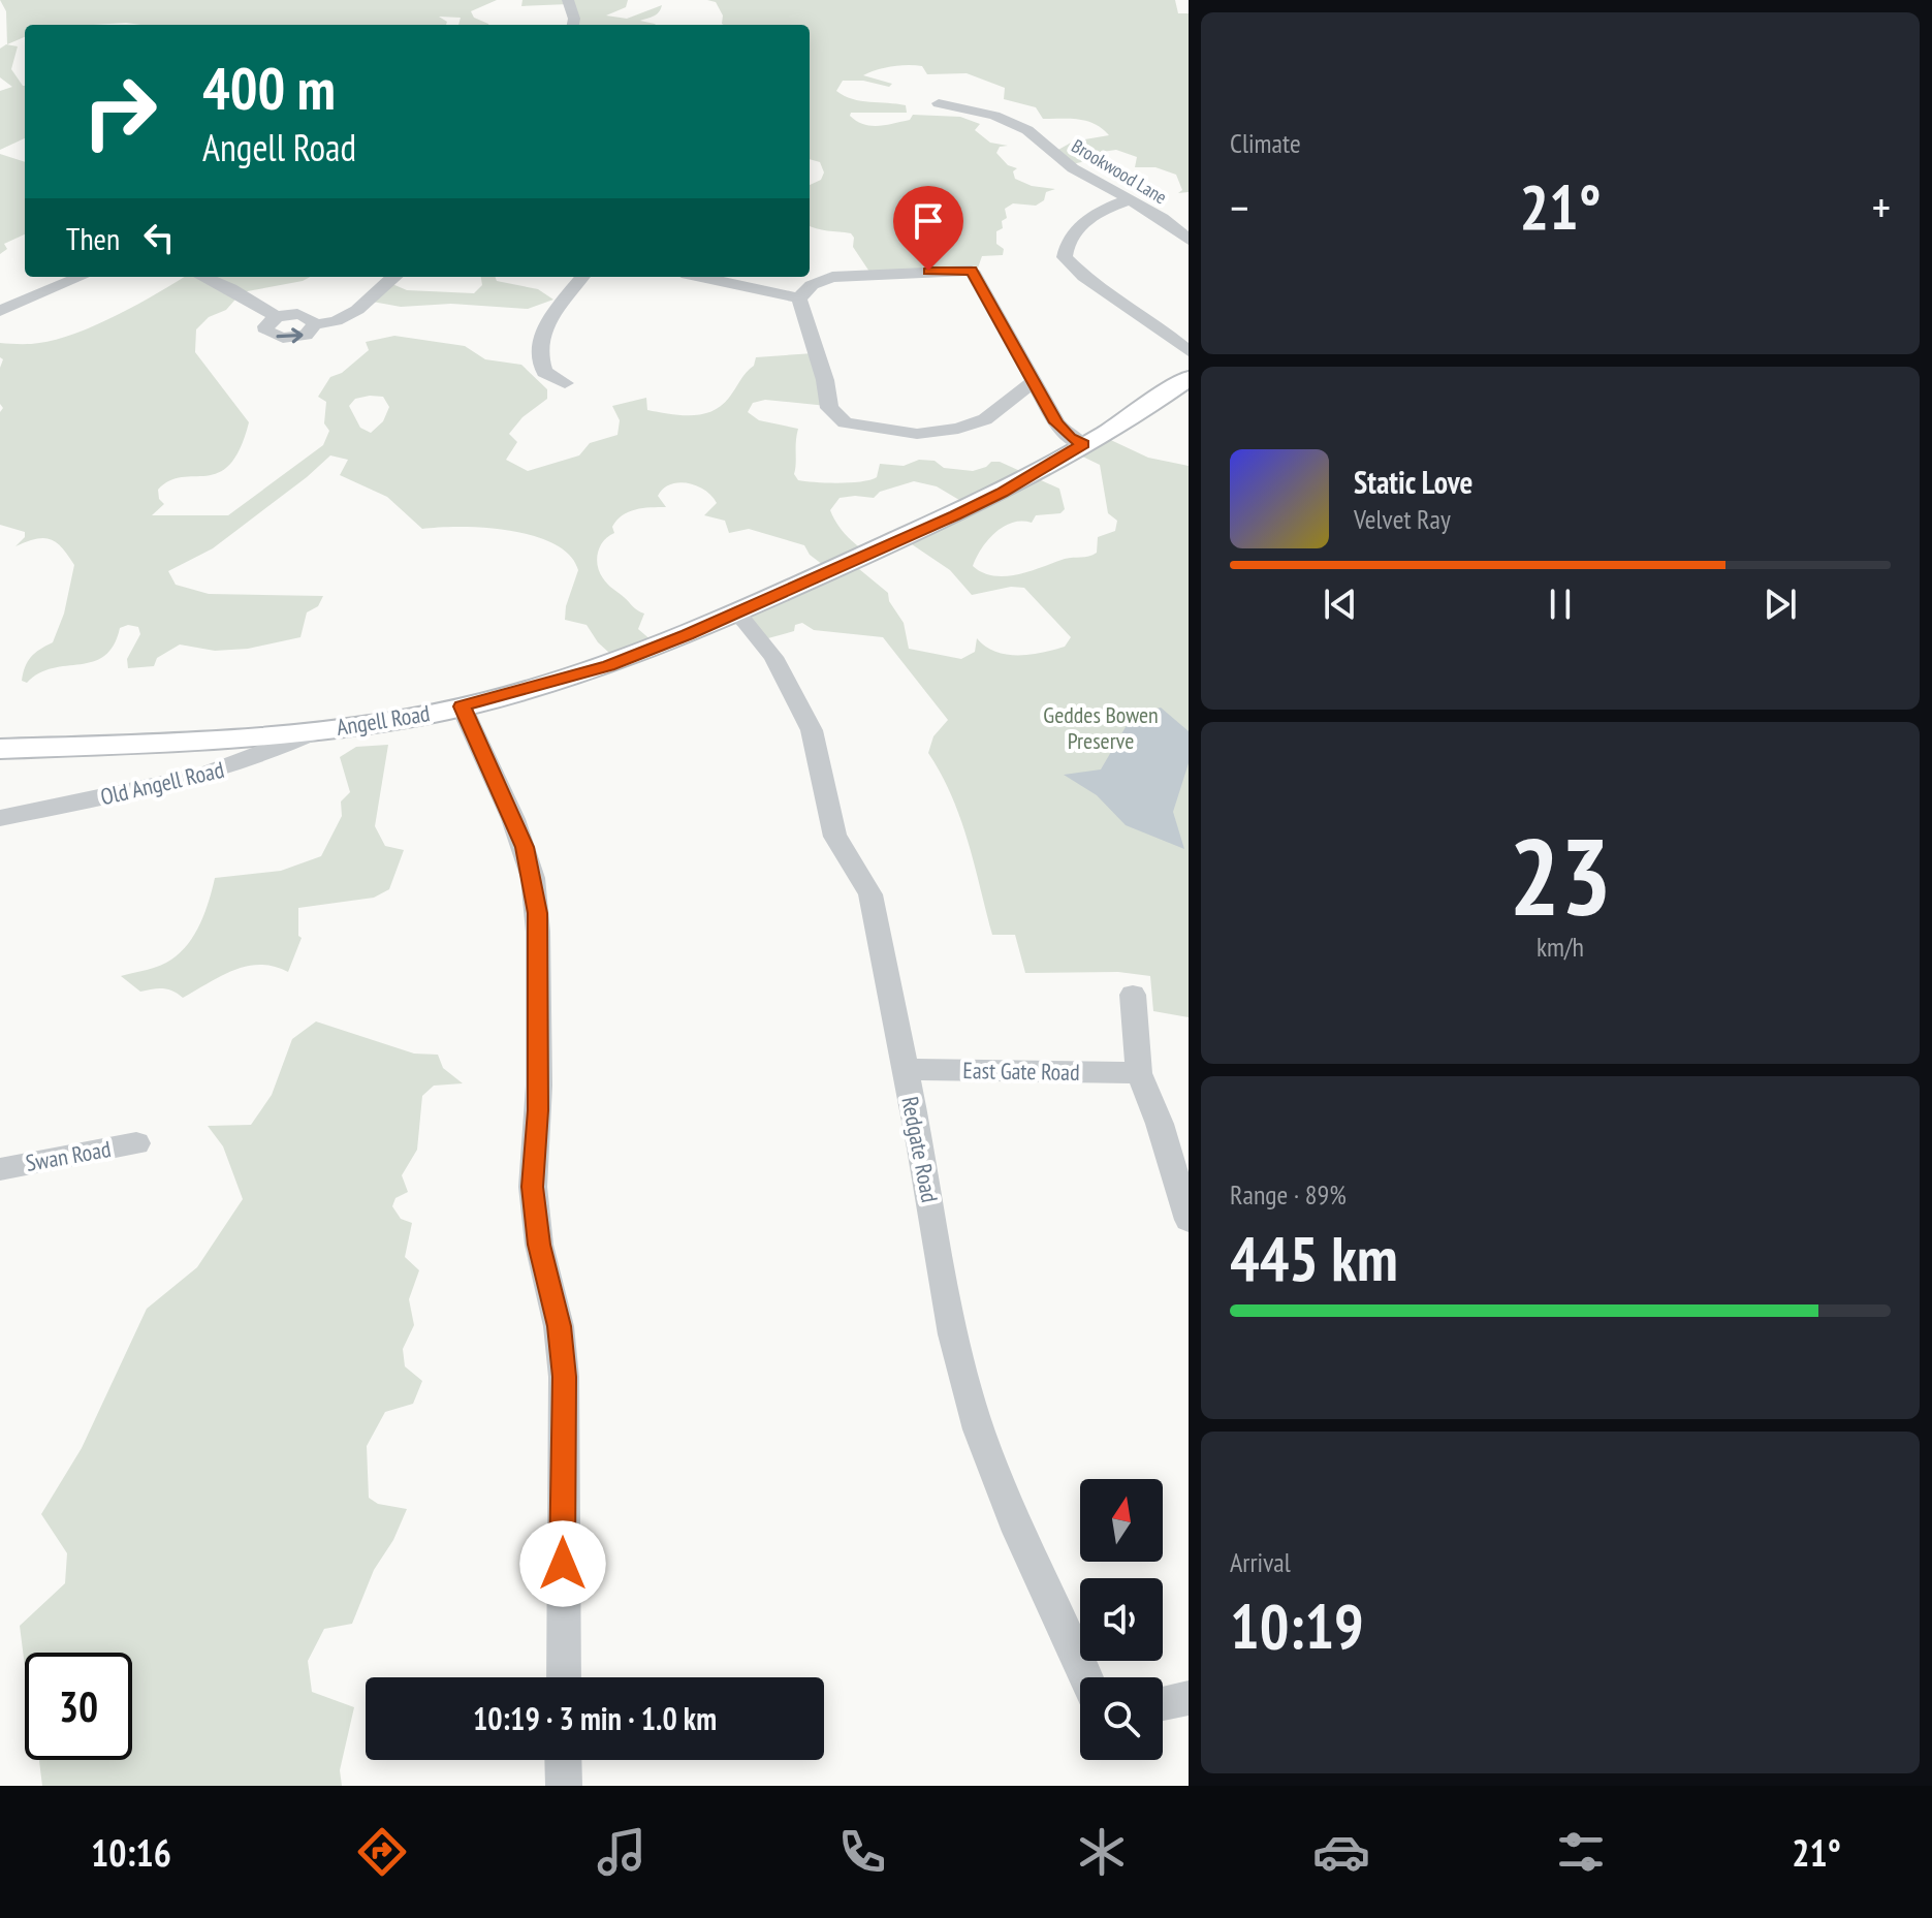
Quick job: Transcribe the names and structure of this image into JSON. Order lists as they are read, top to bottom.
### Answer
{
  "streets": {
    "main road": ["Angell Road"],
    "street": [
      "Brookwood Lane",
      "Old Angell Road",
      "East Gate Road",
      "Redgate Road",
      "Swan Road"
    ]
  },
  "crossings": [
    ["Angell Road", "Old Angell Road"],
    ["Angell Road", "Redgate Road"],
    ["East Gate Road", "Redgate Road"]
  ],
  "parks": ["Geddes Bowen Preserve"],
  "north": "top",
  "page": {
    "tile": [
      "Climate",
      ["23", "km/h"],
      ["Range · 89%", "445 km"],
      ["Arrival", "10:19"]
    ],
    "turn": ["400 m", "Angell Road"],
    "heat": ["−", "21°", "+"],
    "then": "Then",
    "song": ["Static Love", "Velvet Ray"],
    "limit": "30",
    "trip": "10:19 · 3 min · 1.0 km",
    "tabs": ["10:16", "21°"]
  }
}
